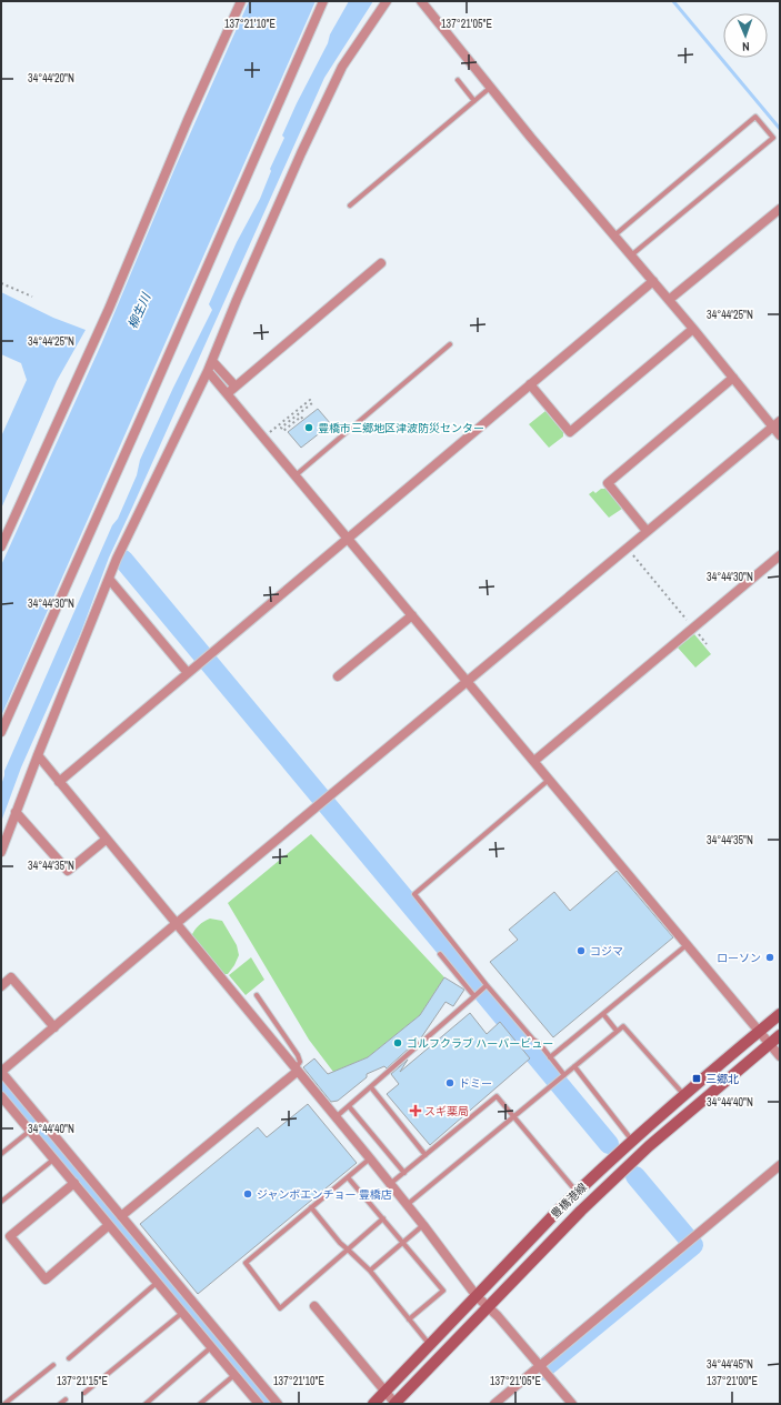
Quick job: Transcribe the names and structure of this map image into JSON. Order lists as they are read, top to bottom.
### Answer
{
  "streets": {
    "main road": ["豊橋港線"]
  },
  "water": ["柳生川"],
  "places": {
    "other": [
      "豊橋市三郷地区津波防災センター",
      "コジマ",
      "ローソン",
      "ゴルフクラブ ハーバービュー",
      "ドミー",
      "ジャンボエンチョー 豊橋店"
    ],
    "transit": ["三郷北"],
    "health": ["スギ薬局"]
  },
  "north": "bottom",
  "coordinates": [
    "137°21'10\"E",
    "137°21'05\"E",
    "34°44'20\"N",
    "34°44'25\"N",
    "34°44'30\"N",
    "34°44'35\"N",
    "34°44'40\"N",
    "34°44'45\"N",
    "137°21'15\"E",
    "137°21'00\"E"
  ]
}
